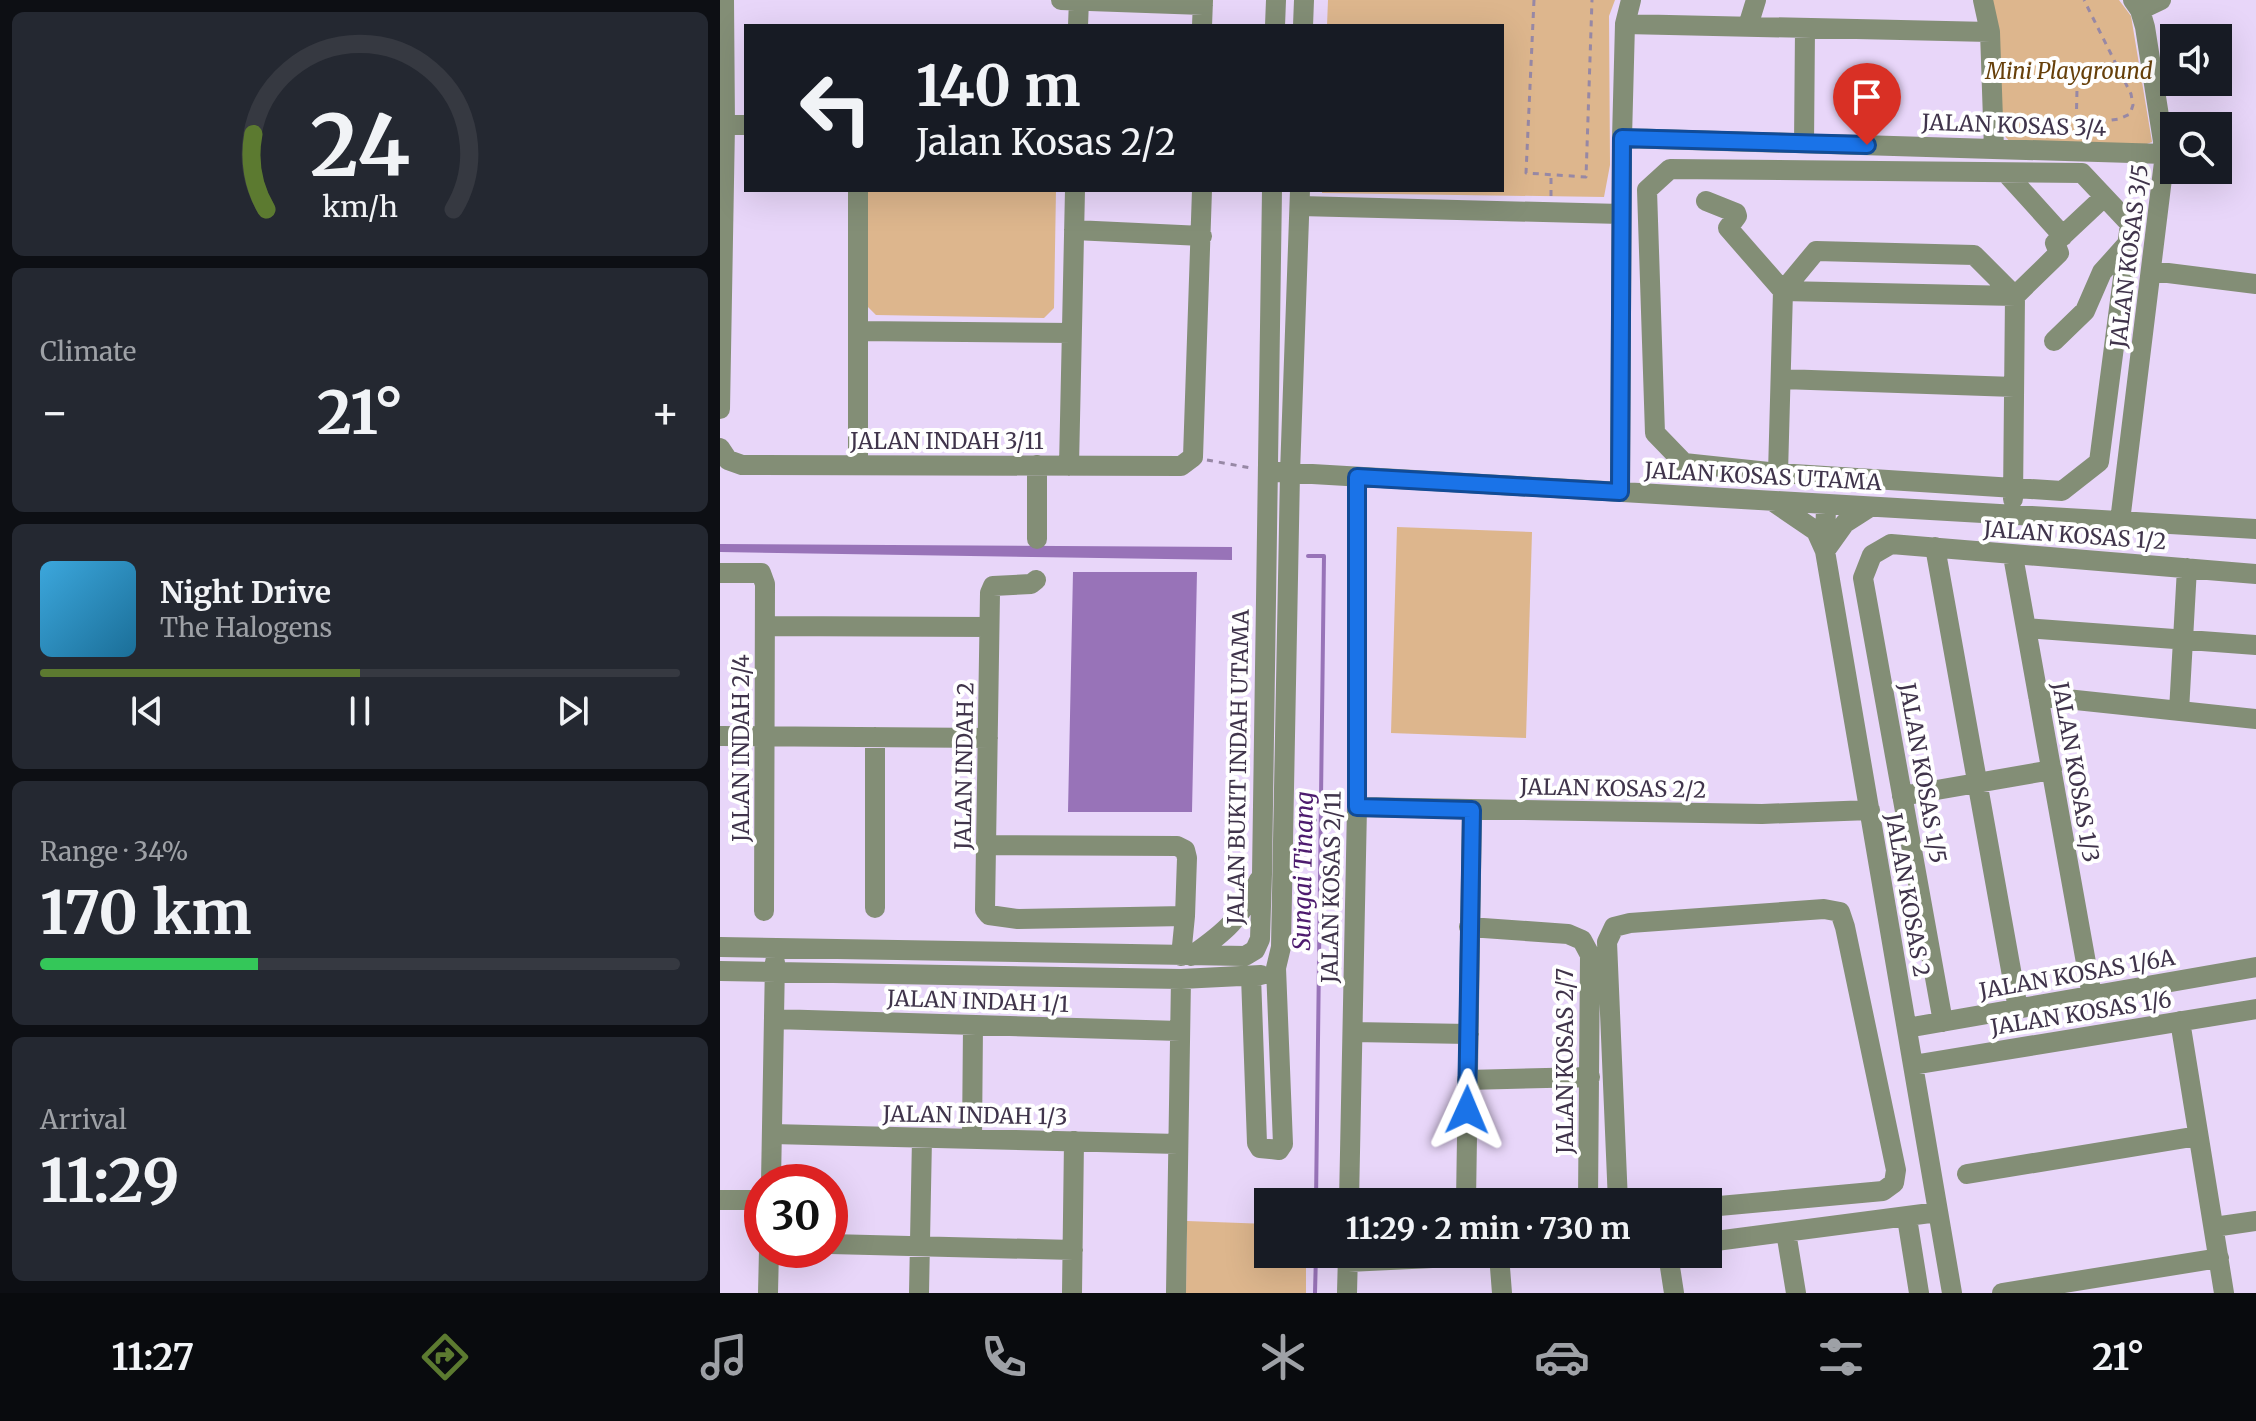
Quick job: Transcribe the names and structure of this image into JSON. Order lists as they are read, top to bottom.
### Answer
{
  "streets": {
    "street": [
      "JALAN KOSAS 3/4",
      "JALAN KOSAS 3/5",
      "JALAN INDAH 3/11",
      "JALAN KOSAS UTAMA",
      "JALAN KOSAS 1/2",
      "JALAN INDAH 2/4",
      "JALAN INDAH 2",
      "JALAN BUKIT INDAH UTAMA",
      "JALAN KOSAS 1/3",
      "JALAN KOSAS 1/5",
      "JALAN KOSAS 2/2",
      "JALAN KOSAS 2/11",
      "JALAN KOSAS 2",
      "JALAN KOSAS 1/6A",
      "JALAN INDAH 1/1",
      "JALAN KOSAS 1/6",
      "JALAN KOSAS 2/7",
      "JALAN INDAH 1/3"
    ]
  },
  "crossings": [
    ["JALAN KOSAS 3/5", "JALAN KOSAS UTAMA"],
    ["JALAN KOSAS UTAMA", "JALAN BUKIT INDAH UTAMA"],
    ["JALAN KOSAS UTAMA", "JALAN KOSAS 2/11"],
    ["JALAN KOSAS UTAMA", "JALAN KOSAS 2"],
    ["JALAN KOSAS 1/2", "JALAN KOSAS 1/3"],
    ["JALAN KOSAS 1/2", "JALAN KOSAS 1/5"],
    ["JALAN KOSAS 1/3", "JALAN KOSAS 1/6A"],
    ["JALAN KOSAS 1/5", "JALAN KOSAS 1/6A"],
    ["JALAN KOSAS 2/2", "JALAN KOSAS 2/11"],
    ["JALAN KOSAS 2/2", "JALAN KOSAS 2"],
    ["JALAN KOSAS 2", "JALAN KOSAS 1/6A"],
    ["JALAN KOSAS 2", "JALAN KOSAS 1/6"]
  ],
  "water": ["Sungai Tinang"],
  "parks": ["Mini Playground"],
  "page": {
    "turn": ["140 m", "Jalan Kosas 2/2"],
    "tile": [
      "Climate",
      ["Range · 34%", "170 km"],
      ["Arrival", "11:29"]
    ],
    "heat": ["−", "21°", "+"],
    "song": ["Night Drive", "The Halogens"],
    "limit": "30",
    "trip": "11:29 · 2 min · 730 m",
    "tabs": ["11:27", "21°"],
    "gauge": ["24", "km/h"]
  }
}
